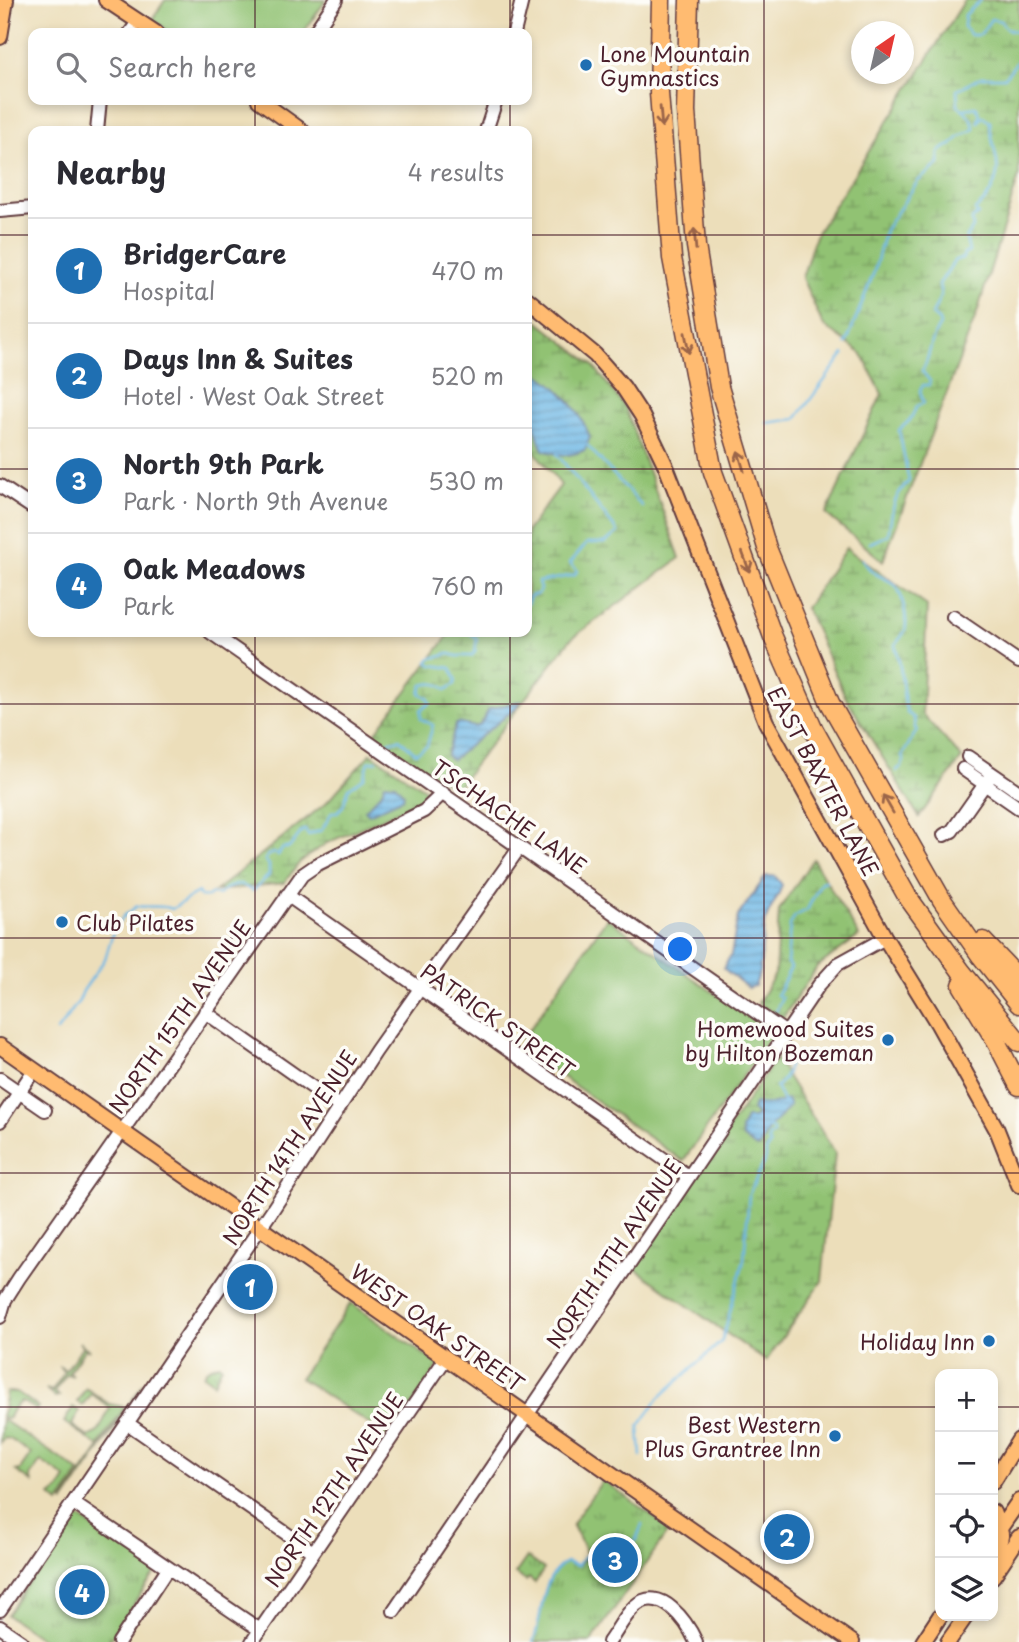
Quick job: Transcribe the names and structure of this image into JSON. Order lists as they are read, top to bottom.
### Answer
{
  "streets": {
    "main road": ["EAST BAXTER LANE", "WEST OAK STREET"],
    "street": [
      "TSCHACHE LANE",
      "NORTH 15TH AVENUE",
      "PATRICK STREET",
      "NORTH 14TH AVENUE",
      "NORTH 11TH AVENUE",
      "NORTH 12TH AVENUE"
    ]
  },
  "crossings": [
    ["EAST BAXTER LANE", "NORTH 11TH AVENUE"],
    ["TSCHACHE LANE", "NORTH 15TH AVENUE"],
    ["TSCHACHE LANE", "NORTH 14TH AVENUE"],
    ["TSCHACHE LANE", "NORTH 11TH AVENUE"],
    ["NORTH 15TH AVENUE", "PATRICK STREET"],
    ["NORTH 15TH AVENUE", "WEST OAK STREET"],
    ["PATRICK STREET", "NORTH 14TH AVENUE"],
    ["PATRICK STREET", "NORTH 11TH AVENUE"],
    ["NORTH 14TH AVENUE", "WEST OAK STREET"],
    ["NORTH 11TH AVENUE", "WEST OAK STREET"],
    ["WEST OAK STREET", "NORTH 12TH AVENUE"]
  ],
  "places": [
    "Lone Mountain Gymnastics",
    "Club Pilates",
    "Homewood Suites by Hilton Bozeman",
    "Holiday Inn",
    "Best Western Plus Grantree Inn"
  ],
  "north": "top right",
  "page": {
    "search": "Search here",
    "heading": ["Nearby", "4 results"],
    "list": [
      {
        "mark": "1",
        "name": "BridgerCare",
        "note": "Hospital",
        "value": "470 m"
      },
      {
        "mark": "2",
        "name": "Days Inn & Suites",
        "note": "Hotel · West Oak Street",
        "value": "520 m"
      },
      {
        "mark": "3",
        "name": "North 9th Park",
        "note": "Park · North 9th Avenue",
        "value": "530 m"
      },
      {
        "mark": "4",
        "name": "Oak Meadows",
        "note": "Park",
        "value": "760 m"
      }
    ],
    "pins": [
      "1",
      "2",
      "3",
      "4"
    ],
    "map_buttons": ["+", "−"]
  }
}
